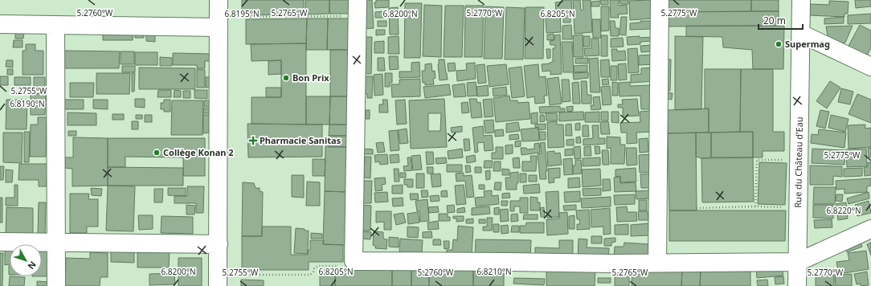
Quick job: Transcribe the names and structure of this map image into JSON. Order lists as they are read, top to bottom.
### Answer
{
  "streets": {
    "street": ["Rue du Château d'Eau"]
  },
  "places": {
    "other": ["Supermag", "Bon Prix", "Collège Konan 2"],
    "health": ["Pharmacie Sanitas"]
  },
  "scale_bar": "20 m",
  "north": "bottom right",
  "coordinates": [
    "5.2760°W",
    "5.2765°W",
    "5.2770°W",
    "5.2775°W",
    "6.8195°N",
    "6.8200°N",
    "6.8205°N",
    "5.2755°W",
    "6.8190°N",
    "6.8220°N",
    "6.8210°N"
  ]
}
